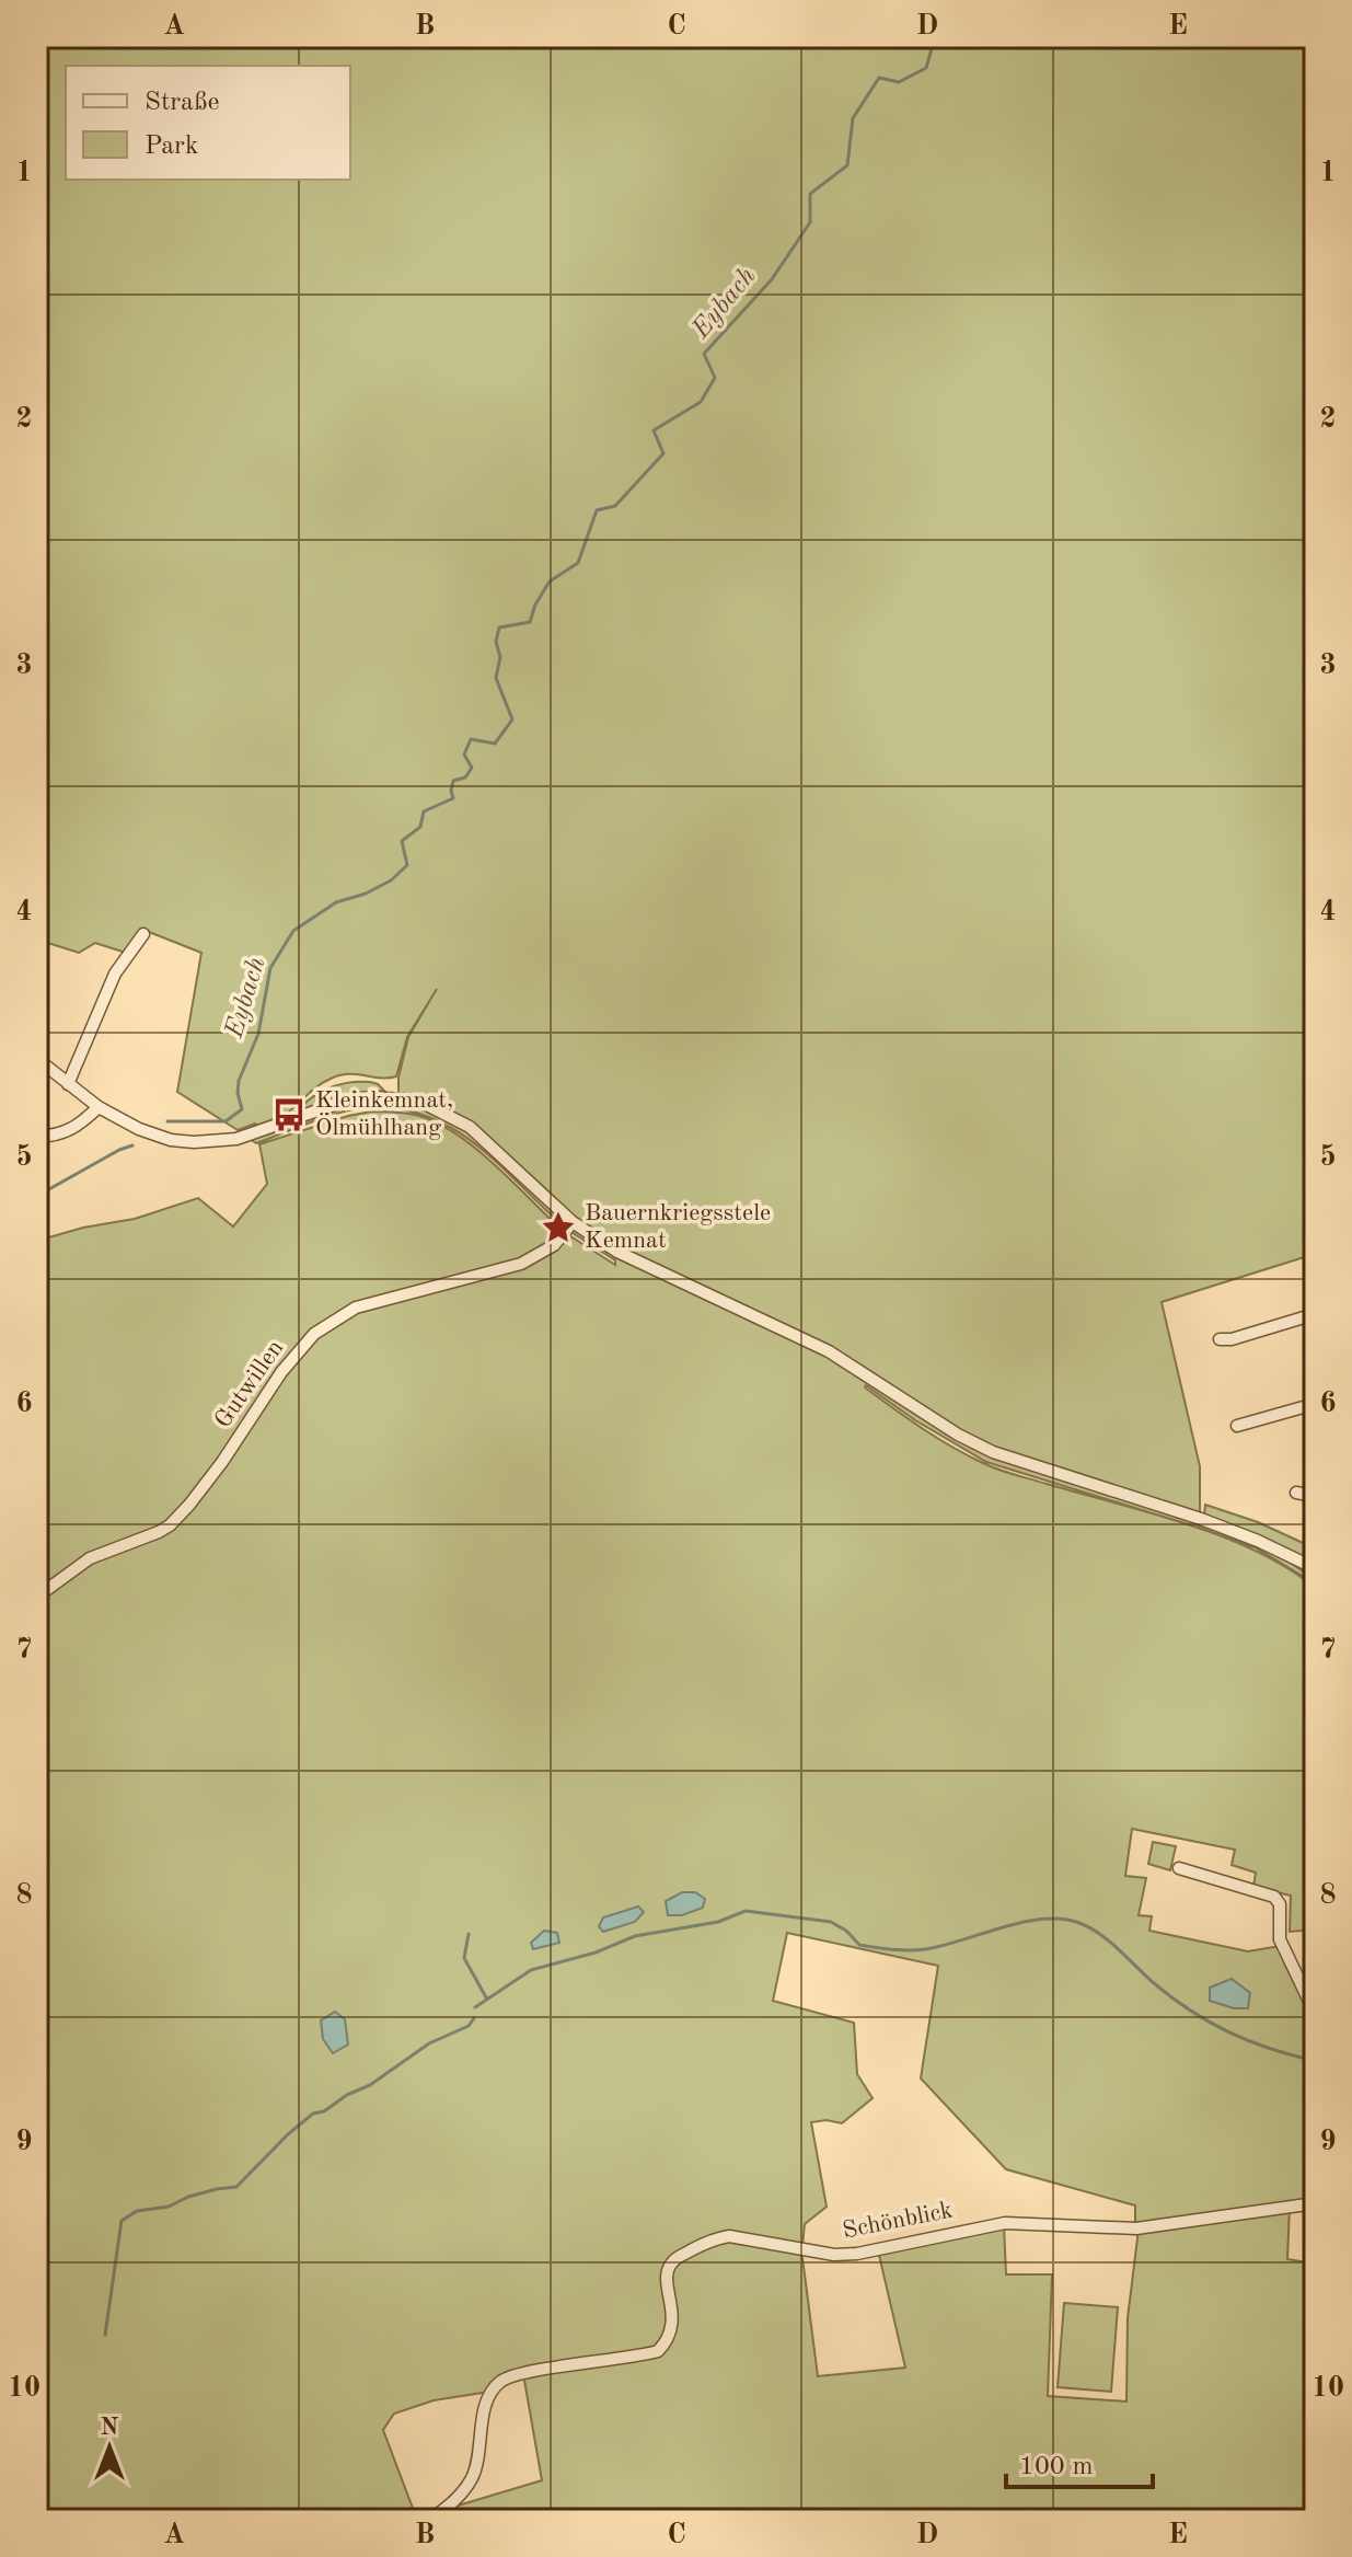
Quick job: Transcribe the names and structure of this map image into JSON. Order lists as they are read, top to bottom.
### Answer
{
  "streets": {
    "street": ["Gutwillen", "Schönblick"]
  },
  "water": ["Eybach"],
  "places": {
    "bus stop": ["Kleinkemnat, Ölmühlhang"],
    "place": ["Bauernkriegsstele Kemnat"]
  },
  "legend": ["Straße", "Park"],
  "scale_bar": "100 m",
  "north": "top",
  "grid": {
    "columns": [
      "A",
      "B",
      "C",
      "D",
      "E"
    ],
    "rows": [
      "1",
      "2",
      "3",
      "4",
      "5",
      "6",
      "7",
      "8",
      "9",
      "10"
    ]
  }
}
